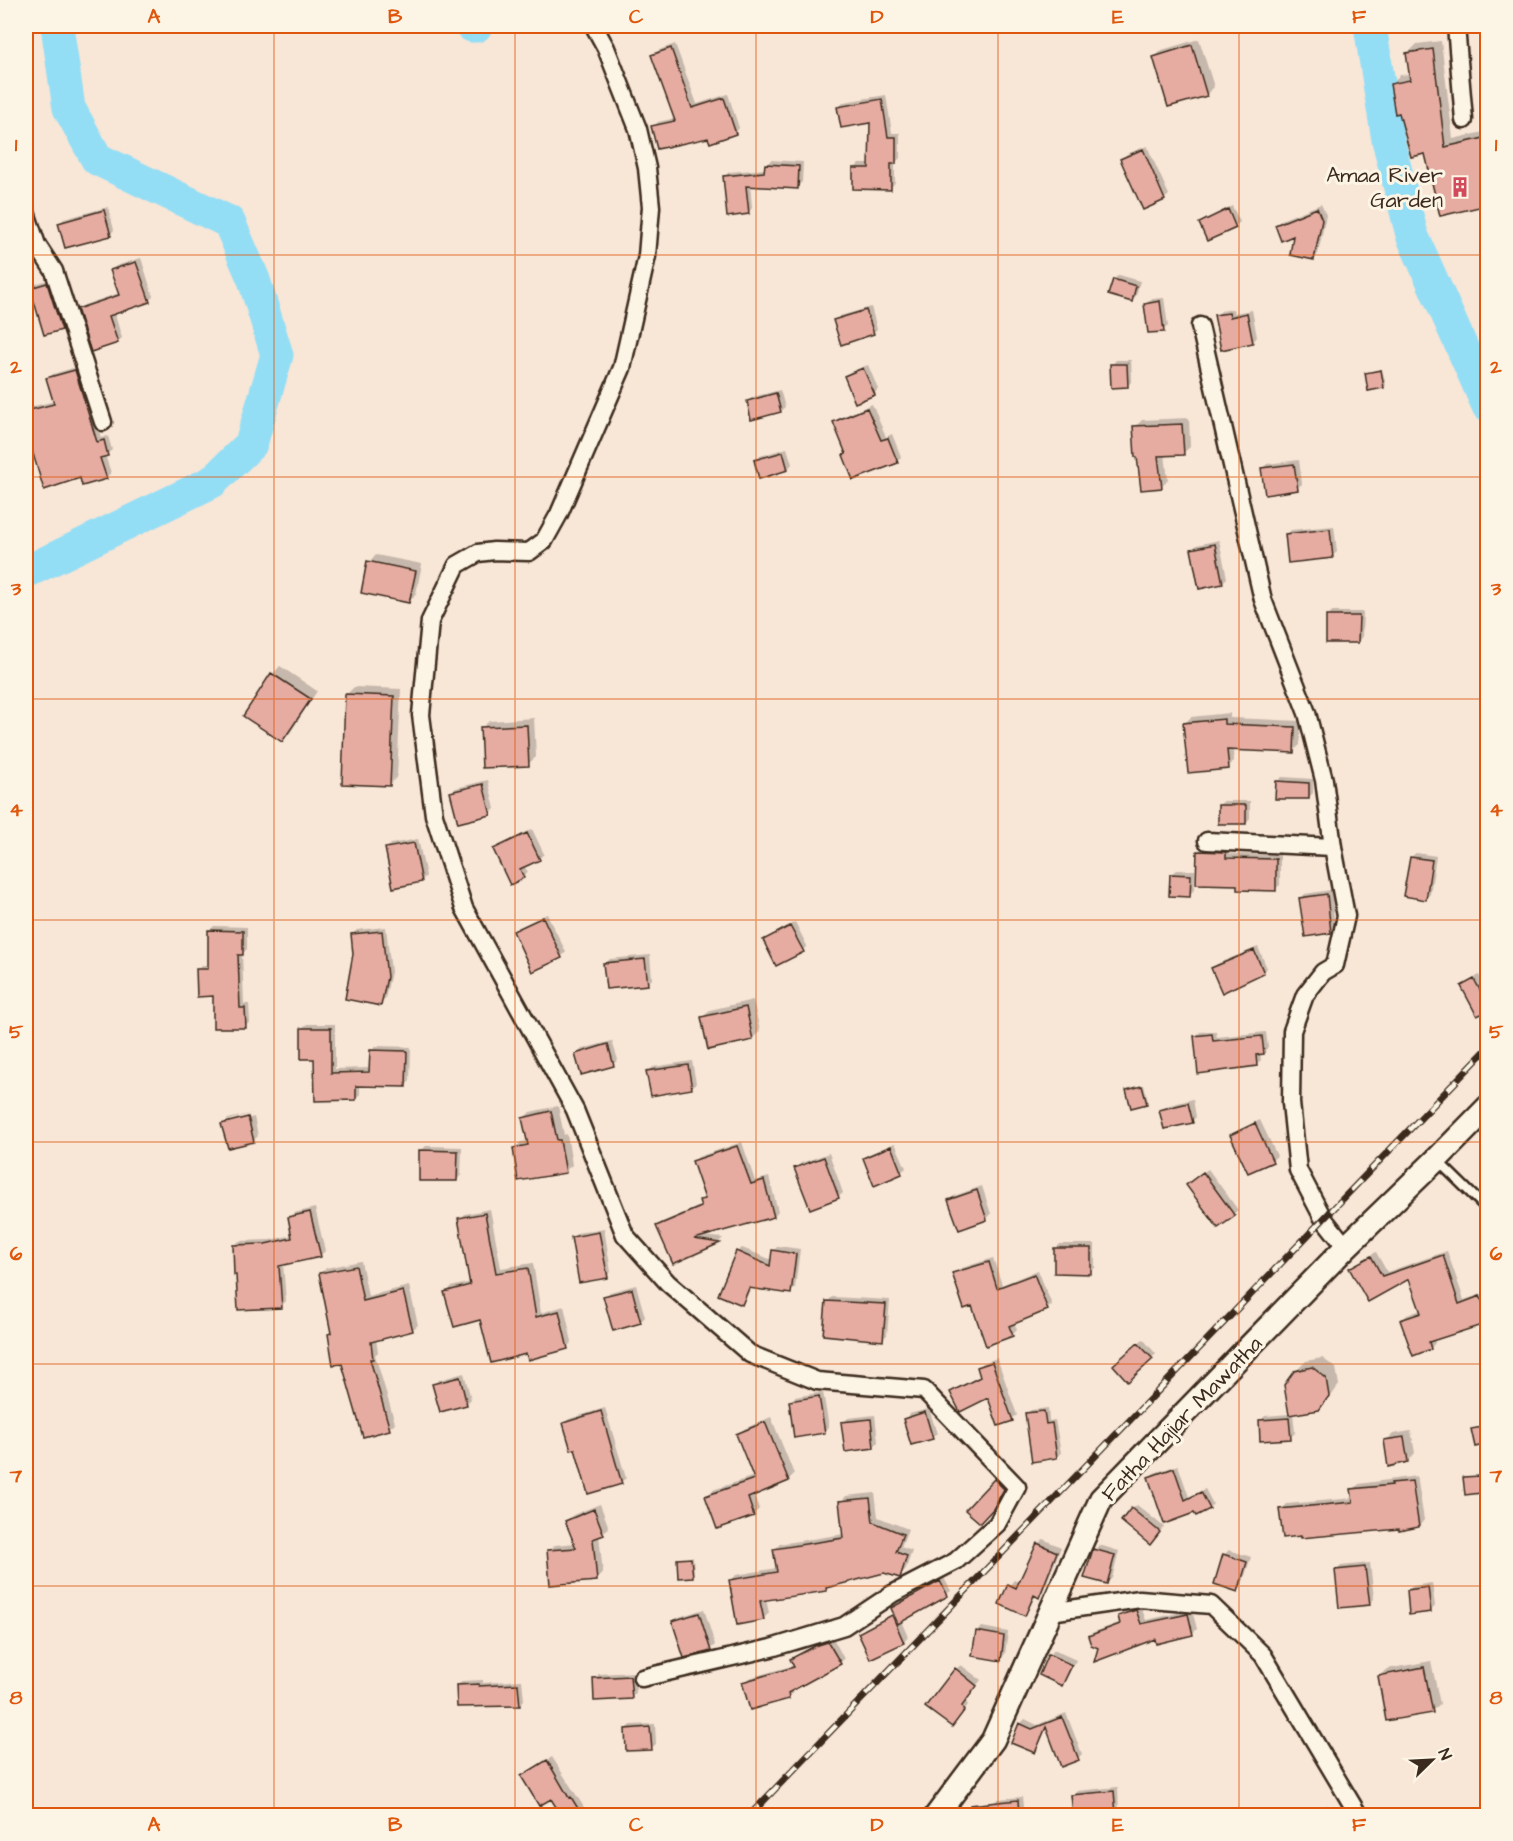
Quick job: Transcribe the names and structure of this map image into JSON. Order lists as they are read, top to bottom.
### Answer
{
  "streets": {
    "street": ["Fatha Hajiar Mawatha"]
  },
  "places": {
    "building": ["Amaa River Garden"]
  },
  "north": "top right",
  "grid": {
    "columns": [
      "A",
      "B",
      "C",
      "D",
      "E",
      "F"
    ],
    "rows": [
      "1",
      "2",
      "3",
      "4",
      "5",
      "6",
      "7",
      "8"
    ]
  }
}
